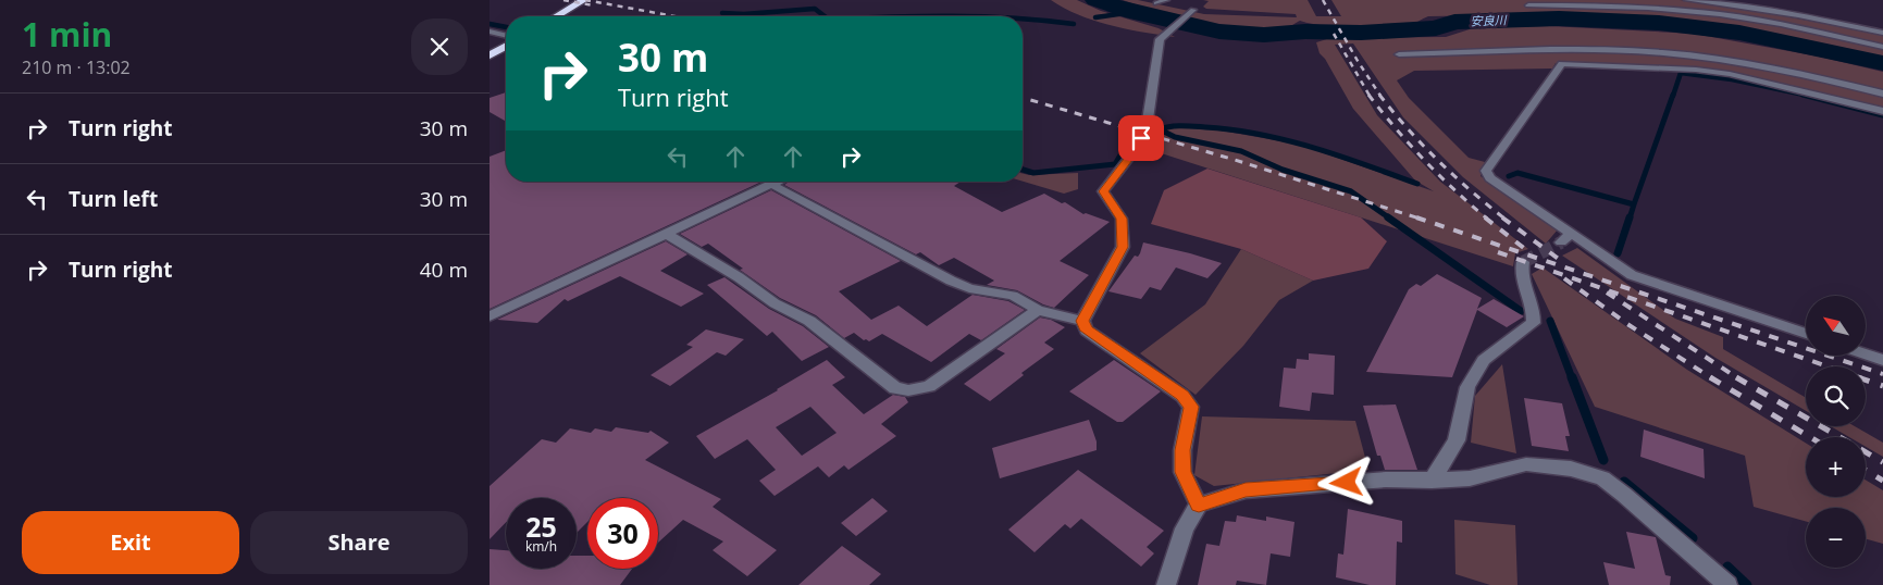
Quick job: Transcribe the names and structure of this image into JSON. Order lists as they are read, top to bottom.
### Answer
{
  "water": ["安良川"],
  "north": "top left",
  "page": {
    "heading": ["1 min", "210 m · 13:02"],
    "turn": ["30 m", "Turn right"],
    "list": [
      {
        "name": "Turn right",
        "value": "30 m"
      },
      {
        "name": "Turn left",
        "value": "30 m"
      },
      {
        "name": "Turn right",
        "value": "40 m"
      }
    ],
    "map_buttons": ["+", "−"],
    "speed": "25 km/h",
    "limit": "30",
    "buttons": ["Exit", "Share"]
  }
}
